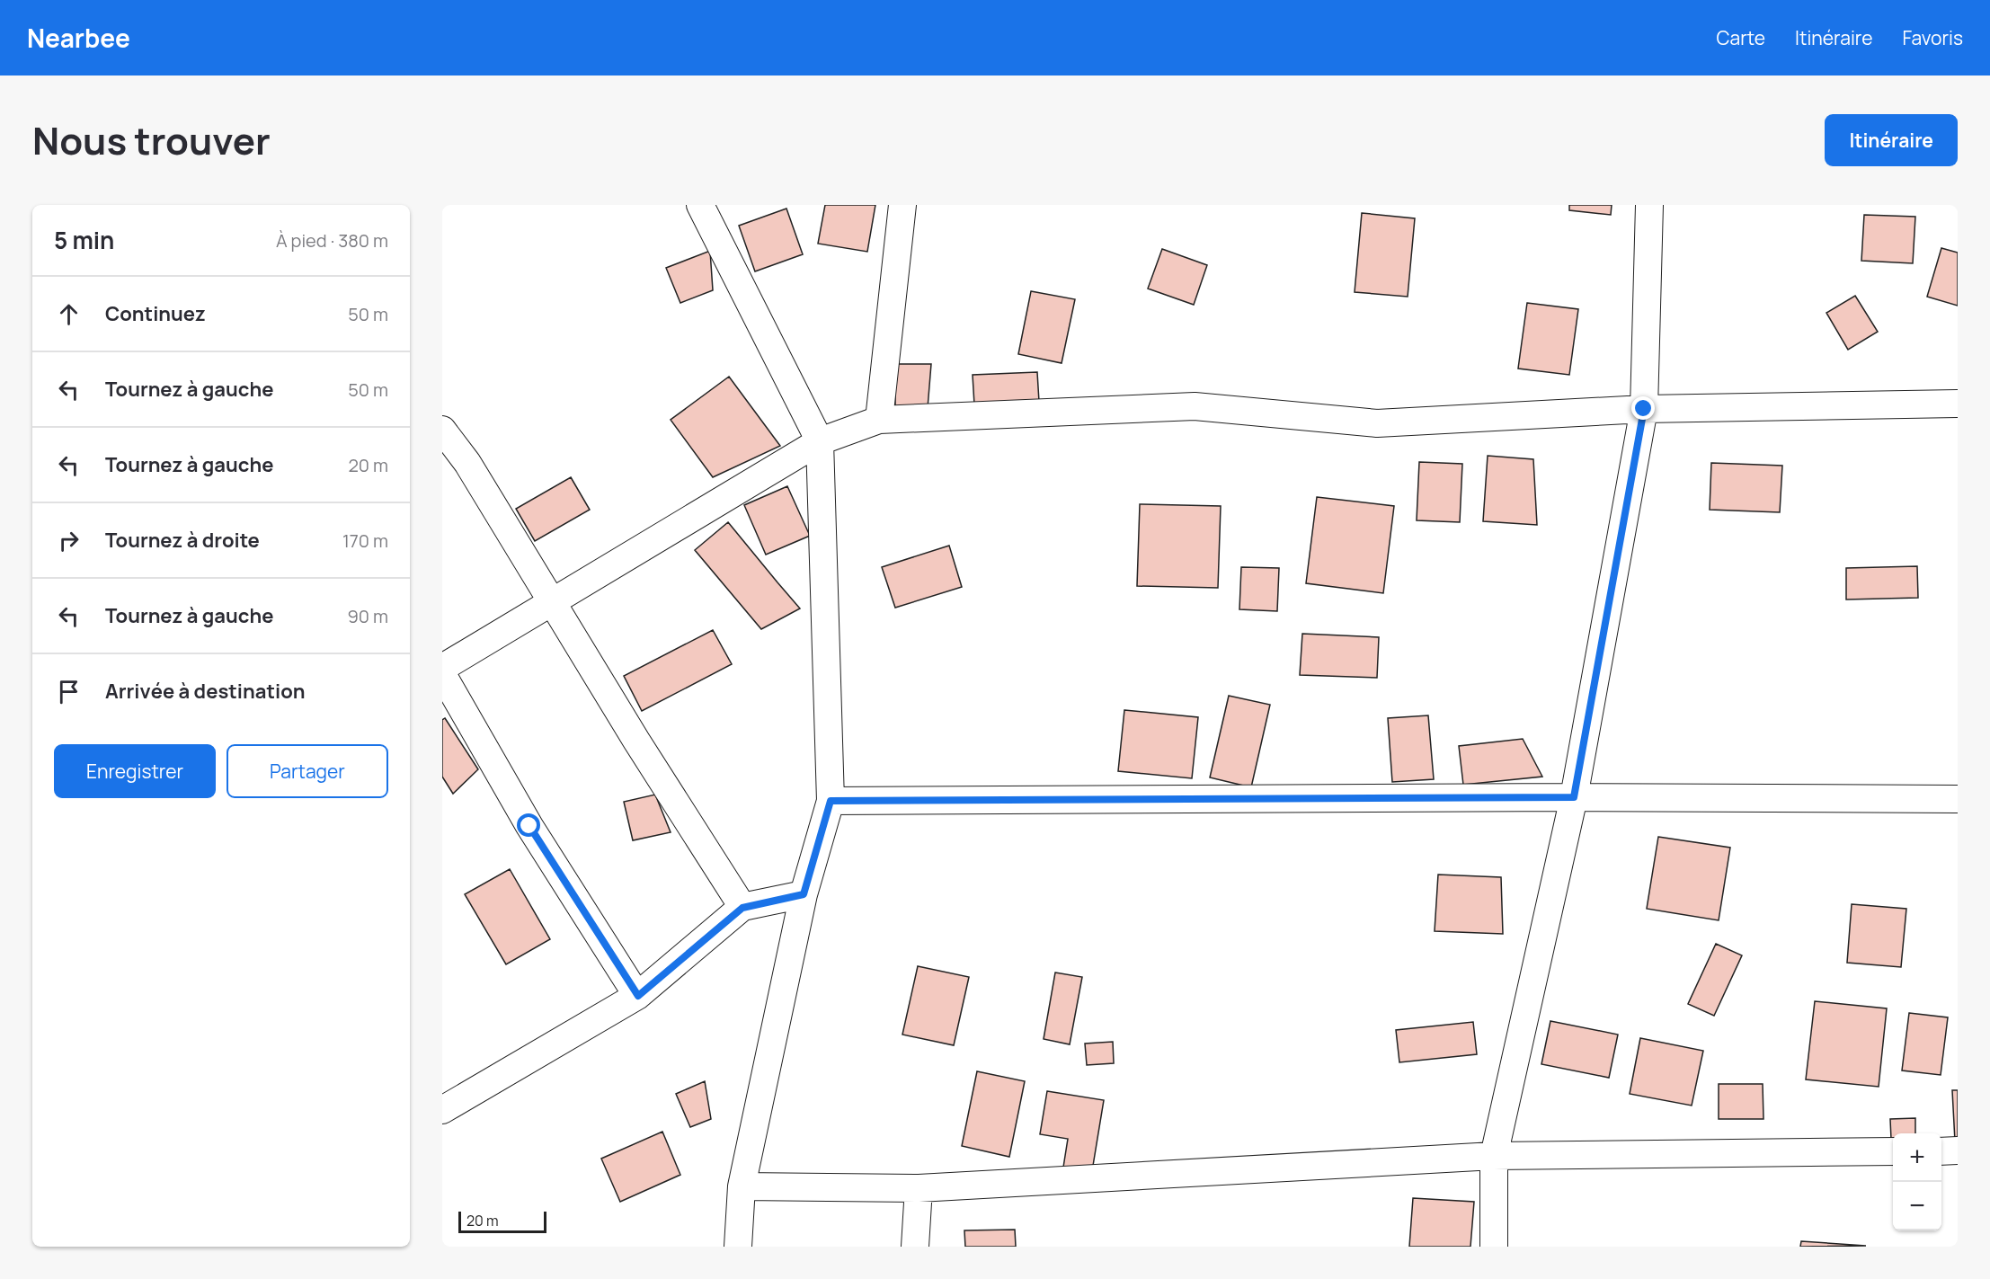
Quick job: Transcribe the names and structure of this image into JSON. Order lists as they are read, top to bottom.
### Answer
{
  "scale_bar": "20 m",
  "page": {
    "header": "Nearbee",
    "nav": ["Carte", "Itinéraire", "Favoris"],
    "title": "Nous trouver",
    "buttons": [
      "Itinéraire",
      ["Enregistrer", "Partager"]
    ],
    "heading": ["5 min", "À pied · 380 m"],
    "list": [
      ["Continuez", "50 m"],
      ["Tournez à gauche", "50 m"],
      ["Tournez à gauche", "20 m"],
      ["Tournez à droite", "170 m"],
      ["Tournez à gauche", "90 m"],
      "Arrivée à destination"
    ],
    "map_buttons": ["+", "−"],
    "scale": "20 m"
  }
}
